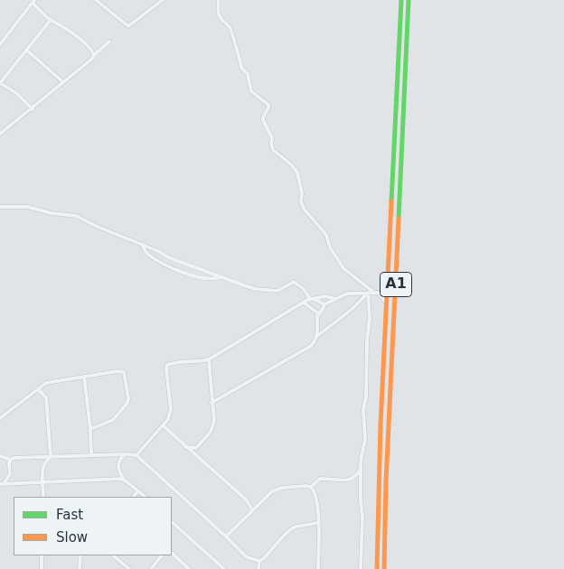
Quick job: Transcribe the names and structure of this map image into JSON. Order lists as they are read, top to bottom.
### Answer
{
  "streets": {
    "main road": ["A1"]
  },
  "legend": ["Fast", "Slow"]
}
